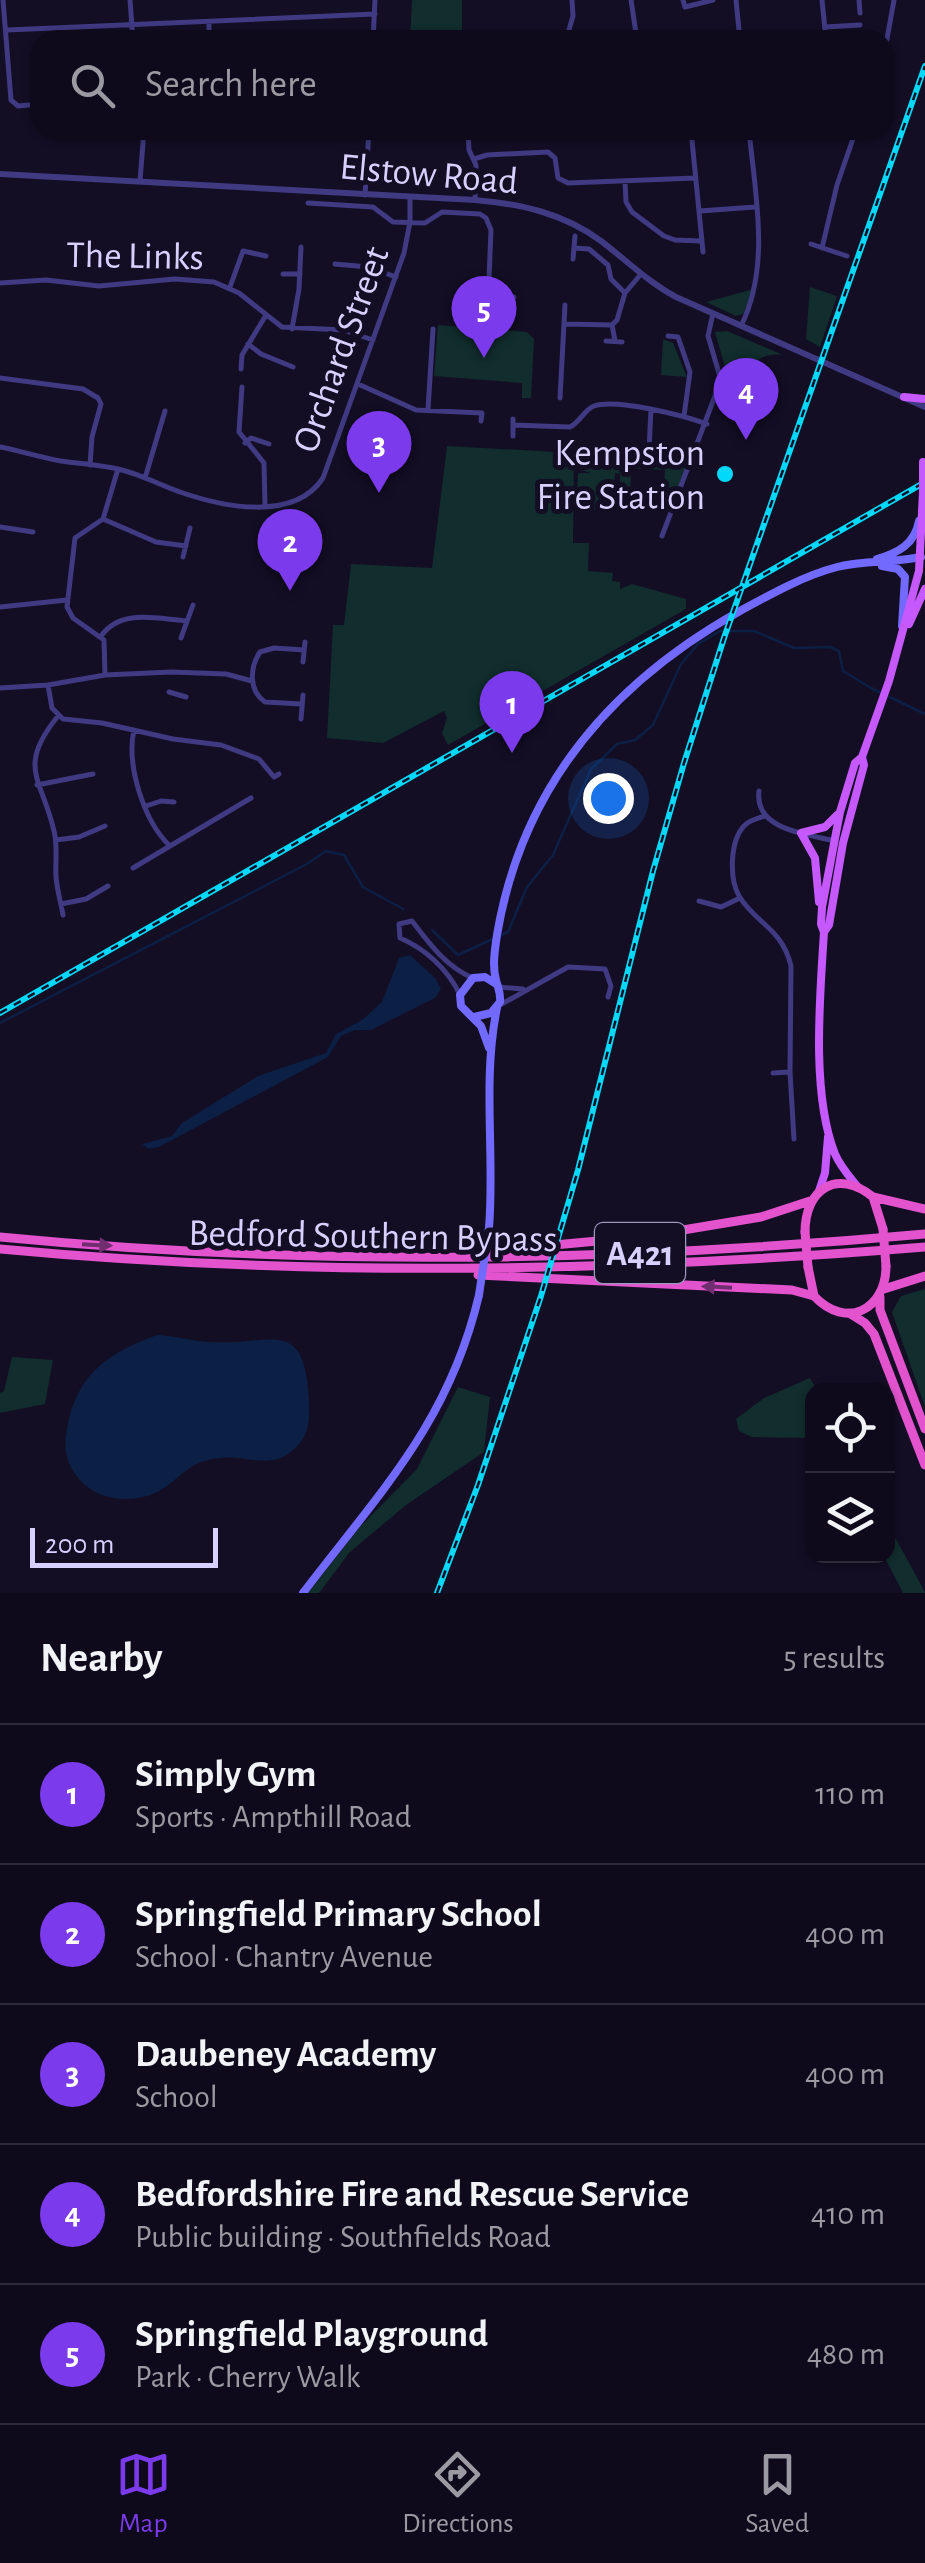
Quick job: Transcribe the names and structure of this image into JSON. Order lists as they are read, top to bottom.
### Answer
{
  "streets": {
    "highway": ["Bedford Southern Bypass", "A421"],
    "street": ["Elstow Road", "The Links", "Orchard Street"]
  },
  "crossings": [
    ["Elstow Road", "Orchard Street"],
    ["The Links", "Orchard Street"]
  ],
  "places": ["Kempston Fire Station"],
  "scale_bar": "200 m",
  "page": {
    "search": "Search here",
    "pins": [
      "5",
      "4",
      "3",
      "2",
      "1"
    ],
    "scale": "200 m",
    "heading": ["Nearby", "5 results"],
    "list": [
      {
        "mark": "1",
        "name": "Simply Gym",
        "note": "Sports · Ampthill Road",
        "value": "110 m"
      },
      {
        "mark": "2",
        "name": "Springfield Primary School",
        "note": "School · Chantry Avenue",
        "value": "400 m"
      },
      {
        "mark": "3",
        "name": "Daubeney Academy",
        "note": "School",
        "value": "400 m"
      },
      {
        "mark": "4",
        "name": "Bedfordshire Fire and Rescue Service",
        "note": "Public building · Southfields Road",
        "value": "410 m"
      },
      {
        "mark": "5",
        "name": "Springfield Playground",
        "note": "Park · Cherry Walk",
        "value": "480 m"
      }
    ],
    "nav": ["Map", "Directions", "Saved"]
  }
}
